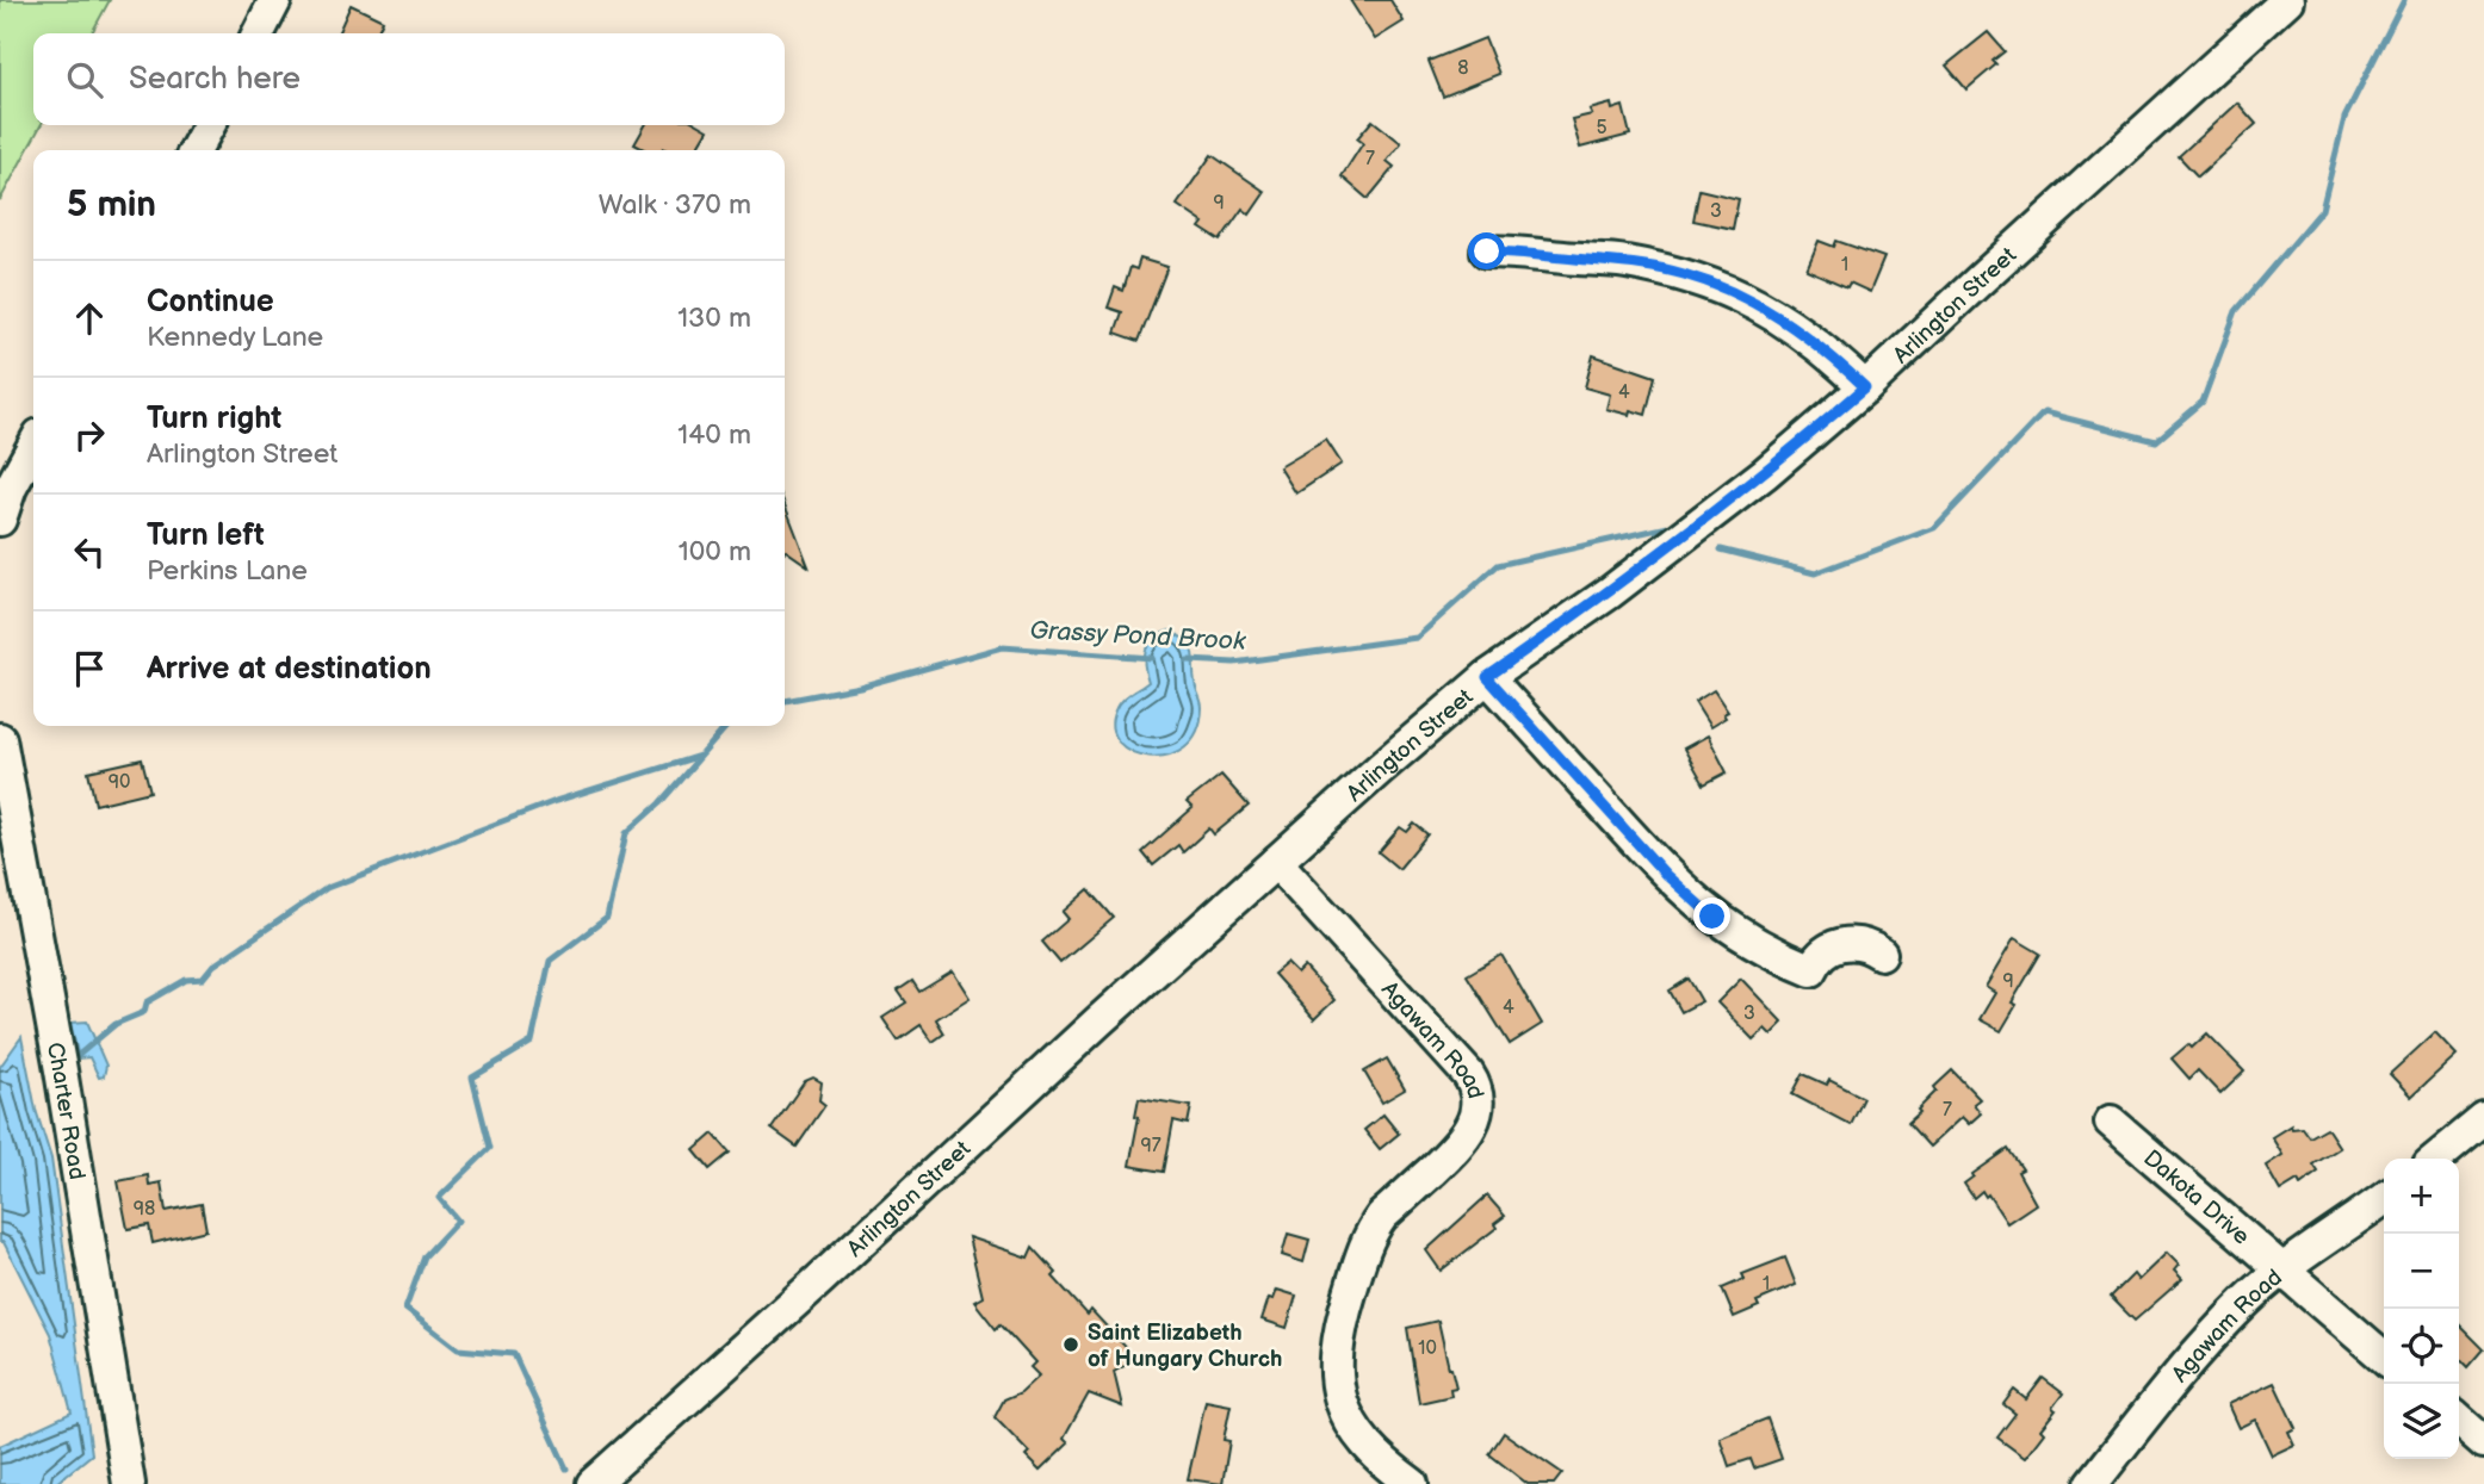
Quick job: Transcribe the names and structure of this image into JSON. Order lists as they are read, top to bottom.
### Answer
{
  "streets": {
    "street": [
      "Arlington Street",
      "Agawam Road",
      "Charter Road",
      "Dakota Drive"
    ]
  },
  "crossings": [
    ["Arlington Street", "Agawam Road"],
    ["Agawam Road", "Dakota Drive"]
  ],
  "water": ["Grassy Pond Brook"],
  "places": ["Saint Elizabeth of Hungary Church"],
  "house_numbers": [
    "8",
    "5",
    "7",
    "9",
    "3",
    "1",
    "4",
    "90",
    "9",
    "4",
    "3",
    "7",
    "97",
    "98",
    "1",
    "10"
  ],
  "page": {
    "search": "Search here",
    "heading": ["5 min", "Walk · 370 m"],
    "list": [
      ["Continue", "Kennedy Lane", "130 m"],
      ["Turn right", "Arlington Street", "140 m"],
      ["Turn left", "Perkins Lane", "100 m"],
      "Arrive at destination"
    ],
    "map_buttons": ["+", "−"]
  }
}
